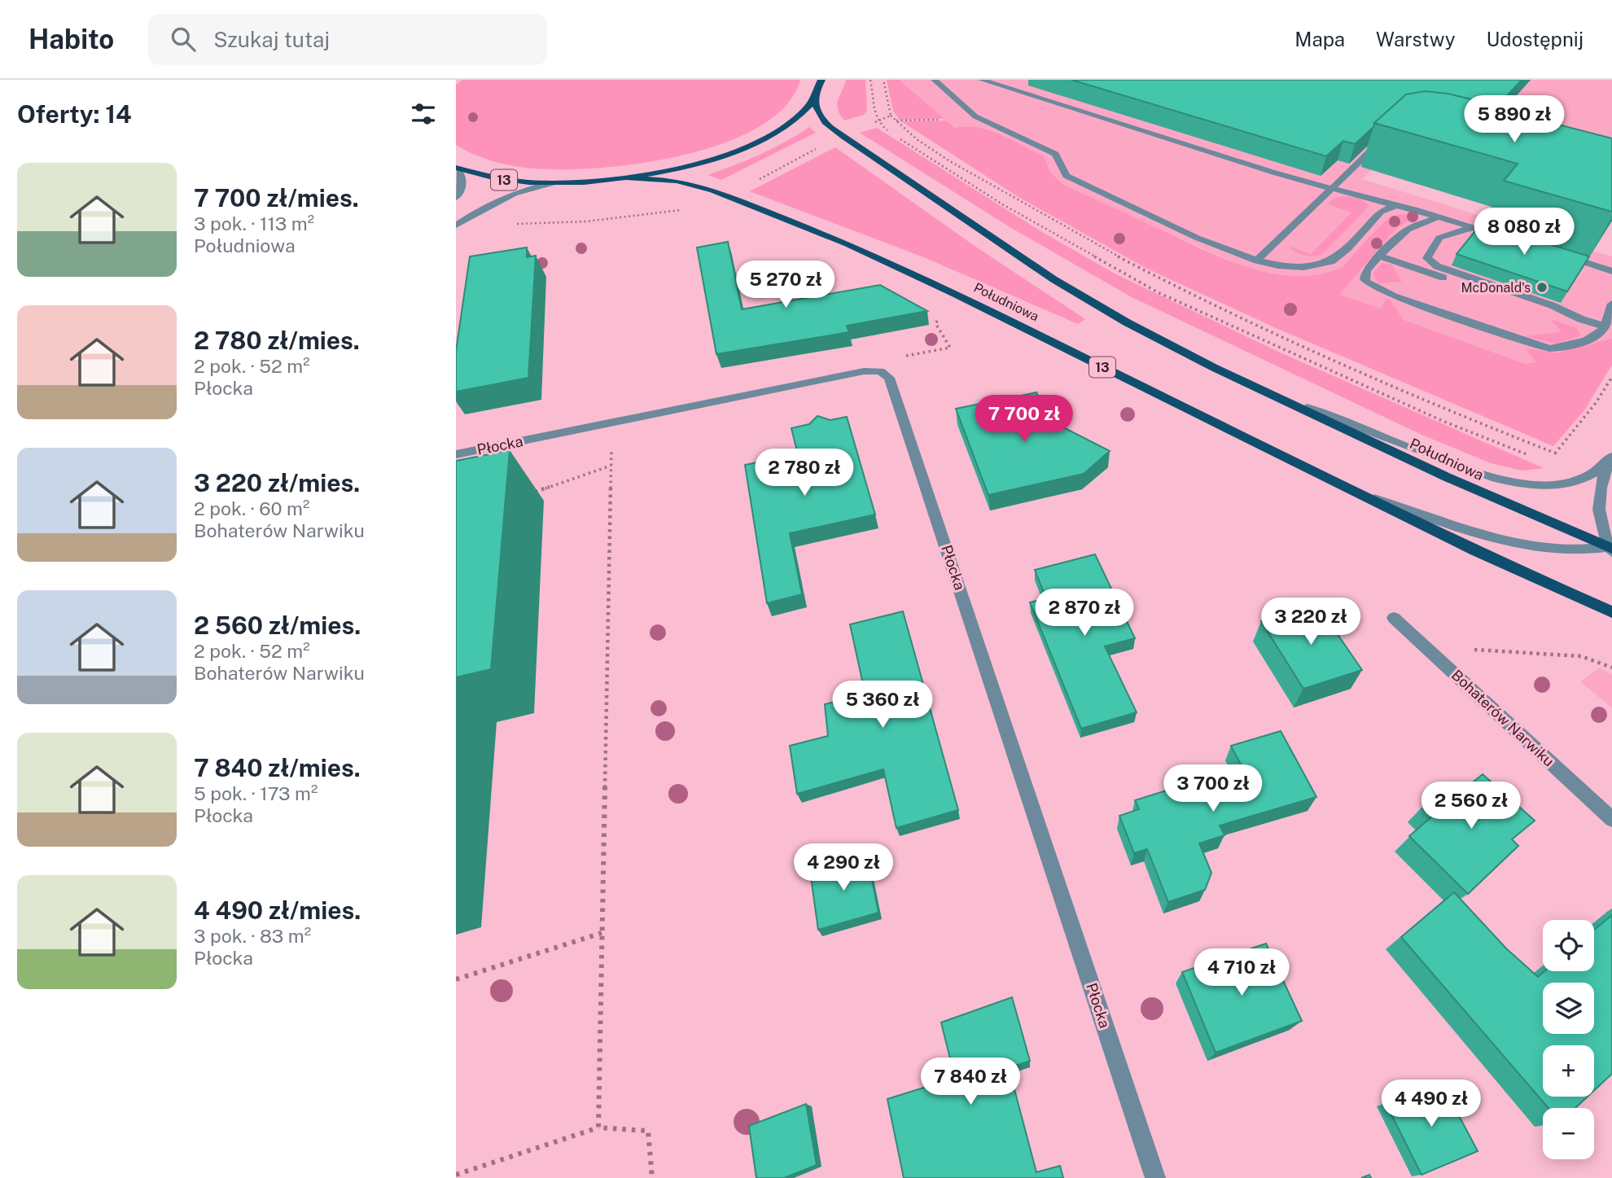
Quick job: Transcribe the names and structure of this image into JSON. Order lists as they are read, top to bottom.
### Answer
{
  "streets": {
    "main road": ["13", "Południowa"],
    "street": ["Płocka", "Bohaterów Narwiku"]
  },
  "crossings": [
    ["13", "Południowa"]
  ],
  "places": ["McDonald's"],
  "page": {
    "header": "Habito",
    "search": "Szukaj tutaj",
    "nav": ["Mapa", "Warstwy", "Udostępnij"],
    "heading": "Oferty: 14",
    "price": [
      "5 890 zł",
      "8 080 zł",
      "5 270 zł",
      "7 700 zł",
      "2 780 zł",
      "2 870 zł",
      "3 220 zł",
      "5 360 zł",
      "3 700 zł",
      "2 560 zł",
      "4 290 zł",
      "4 710 zł",
      "7 840 zł",
      "4 490 zł"
    ],
    "list": [
      {
        "name": "7 700 zł/mies.",
        "note": "3 pok. · 113 m² · Południowa"
      },
      {
        "name": "2 780 zł/mies.",
        "note": "2 pok. · 52 m² · Płocka"
      },
      {
        "name": "3 220 zł/mies.",
        "note": "2 pok. · 60 m² · Bohaterów Narwiku"
      },
      {
        "name": "2 560 zł/mies.",
        "note": "2 pok. · 52 m² · Bohaterów Narwiku"
      },
      {
        "name": "7 840 zł/mies.",
        "note": "5 pok. · 173 m² · Płocka"
      },
      {
        "name": "4 490 zł/mies.",
        "note": "3 pok. · 83 m² · Płocka"
      }
    ],
    "map_buttons": ["+", "−"]
  }
}
